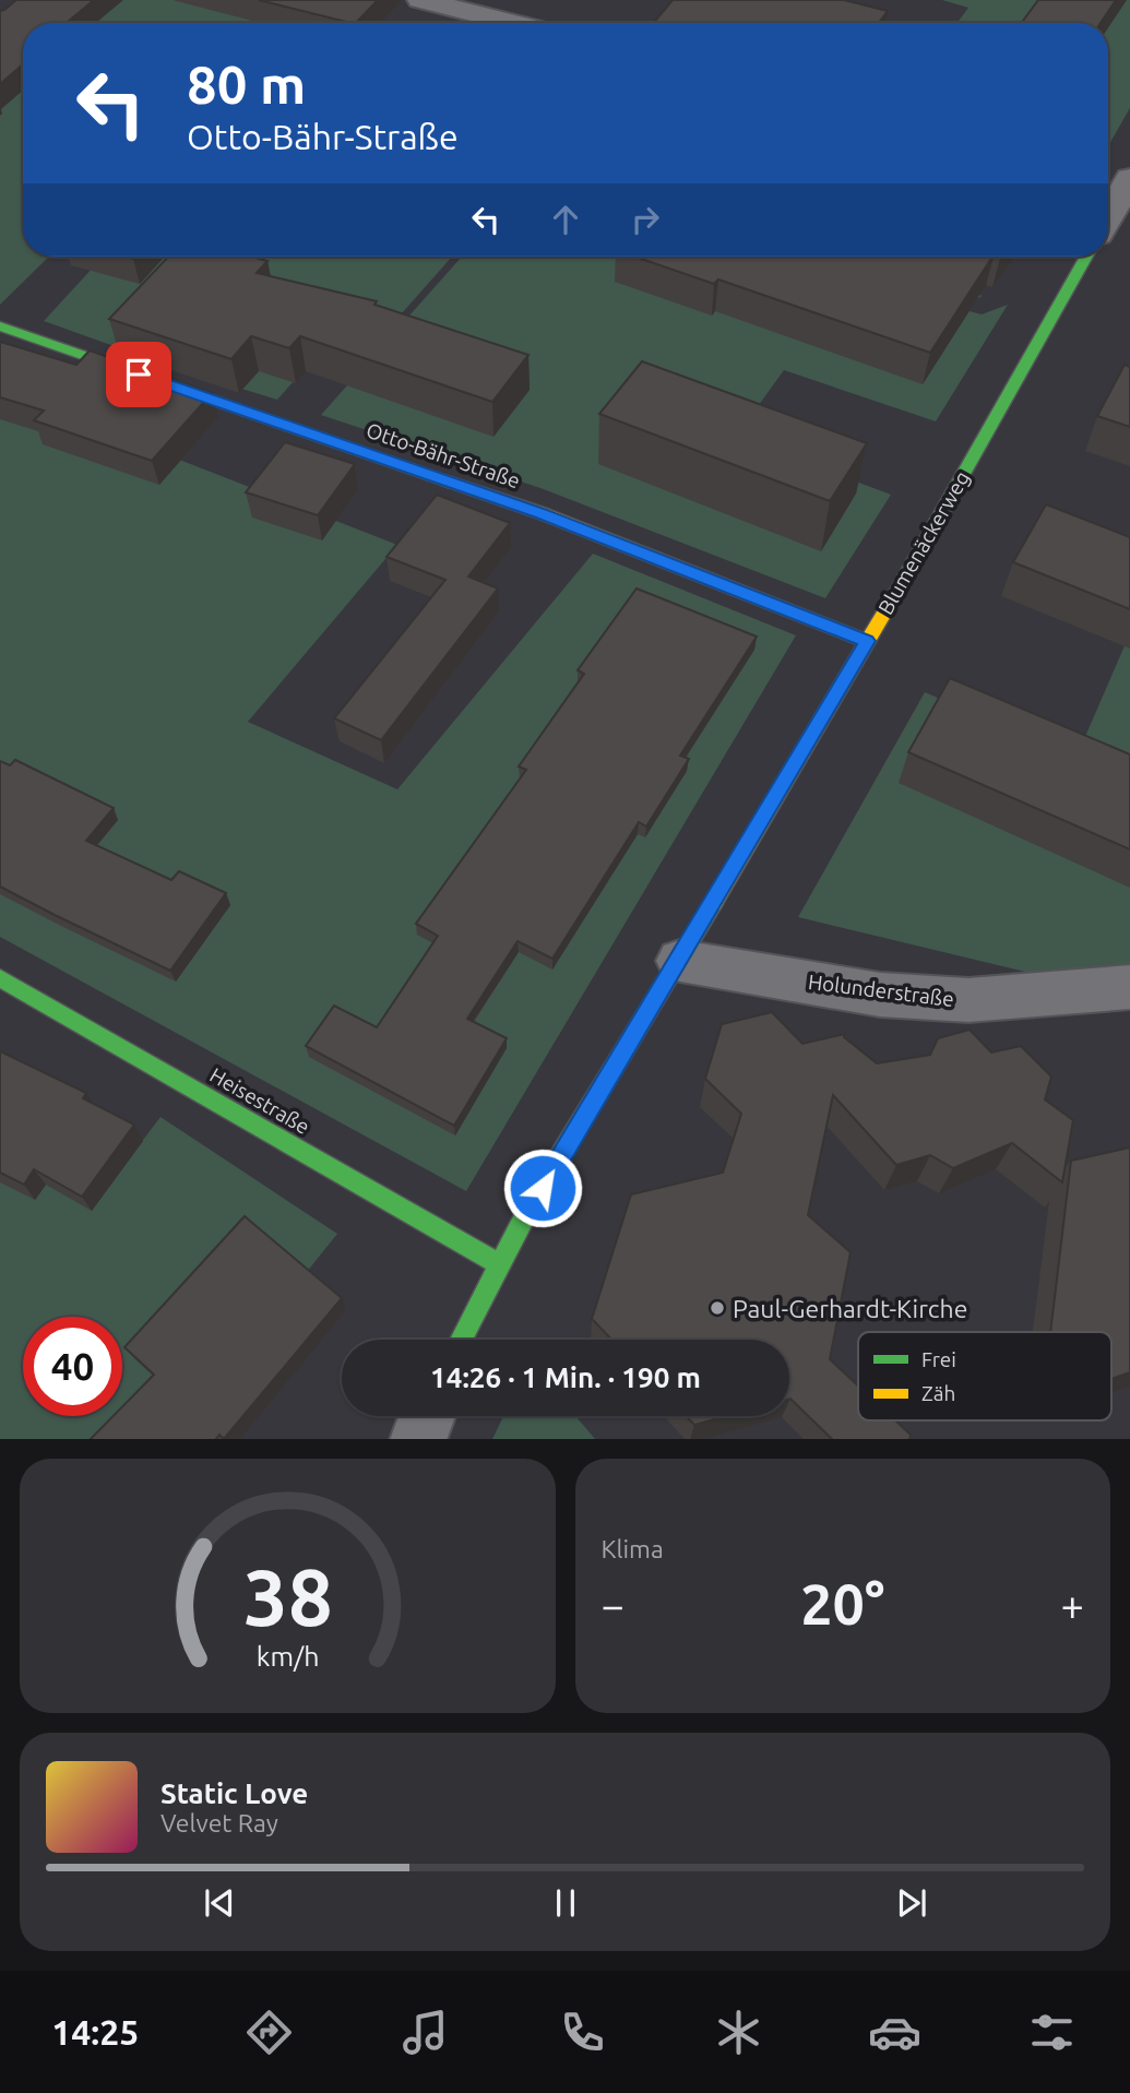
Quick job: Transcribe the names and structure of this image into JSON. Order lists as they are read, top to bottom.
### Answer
{
  "streets": {
    "street": [
      "Otto-Bähr-Straße",
      "Blumenäckerweg",
      "Holunderstraße",
      "Heisestraße"
    ]
  },
  "crossings": [
    ["Otto-Bähr-Straße", "Blumenäckerweg"],
    ["Blumenäckerweg", "Holunderstraße"],
    ["Blumenäckerweg", "Heisestraße"]
  ],
  "places": ["Paul-Gerhardt-Kirche"],
  "legend": ["Frei", "Zäh"],
  "page": {
    "turn": ["80 m", "Otto-Bähr-Straße"],
    "limit": "40",
    "trip": "14:26 · 1 Min. · 190 m",
    "tile": "Klima",
    "heat": ["−", "20°", "+"],
    "song": ["Static Love", "Velvet Ray"],
    "tabs": "14:25",
    "gauge": ["38", "km/h"]
  }
}
